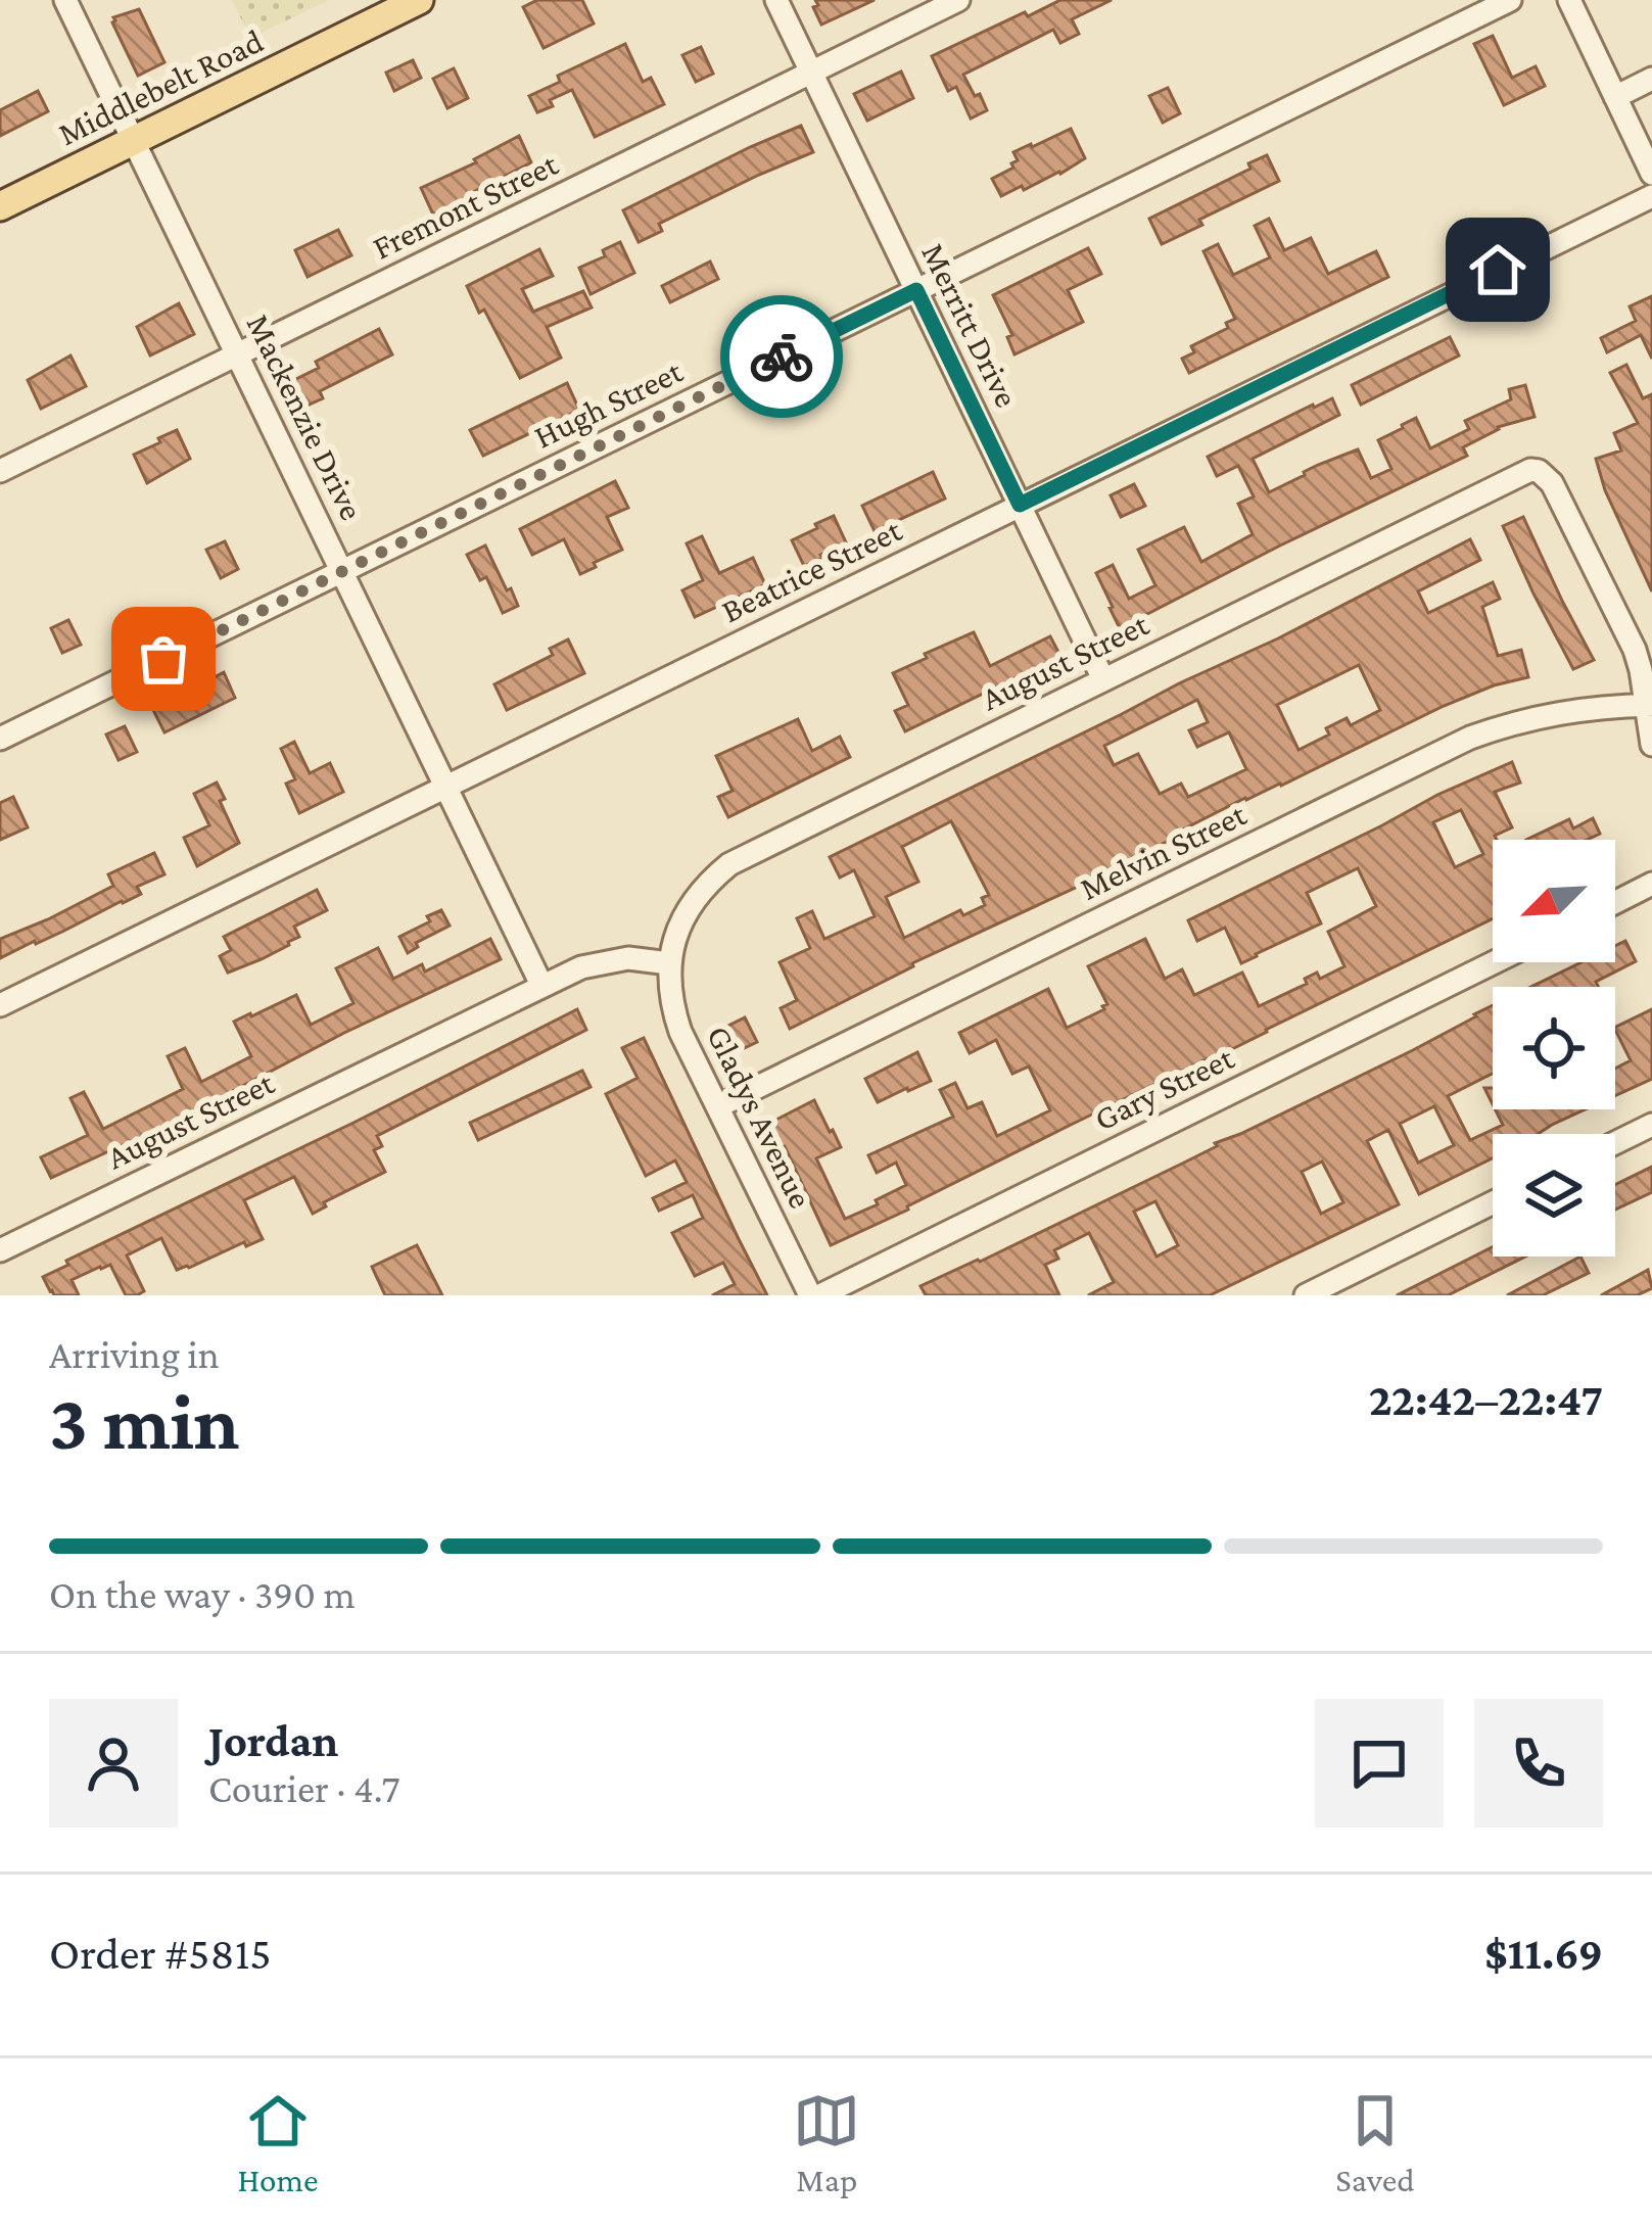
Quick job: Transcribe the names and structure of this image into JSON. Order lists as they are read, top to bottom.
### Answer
{
  "streets": {
    "main road": ["Middlebelt Road"],
    "street": [
      "Fremont Street",
      "Merritt Drive",
      "Hugh Street",
      "Mackenzie Drive",
      "Beatrice Street",
      "August Street",
      "Melvin Street",
      "Gary Street",
      "Gladys Avenue"
    ]
  },
  "crossings": [
    ["Middlebelt Road", "Mackenzie Drive"],
    ["Fremont Street", "Merritt Drive"],
    ["Fremont Street", "Mackenzie Drive"],
    ["Merritt Drive", "Hugh Street"],
    ["Merritt Drive", "Beatrice Street"],
    ["Merritt Drive", "August Street"],
    ["Hugh Street", "Mackenzie Drive"],
    ["Mackenzie Drive", "Beatrice Street"],
    ["Mackenzie Drive", "August Street"],
    ["August Street", "Melvin Street"],
    ["August Street", "Gladys Avenue"],
    ["Melvin Street", "Gladys Avenue"]
  ],
  "north": "bottom left",
  "page": {
    "heading": ["3 min", "Arriving in", "22:42–22:47"],
    "panel": [
      "Jordan",
      "Courier · 4.7",
      "Order #5815",
      "$11.69"
    ],
    "bar": "On the way · 390 m",
    "tabs": ["Home", "Map", "Saved"]
  }
}
